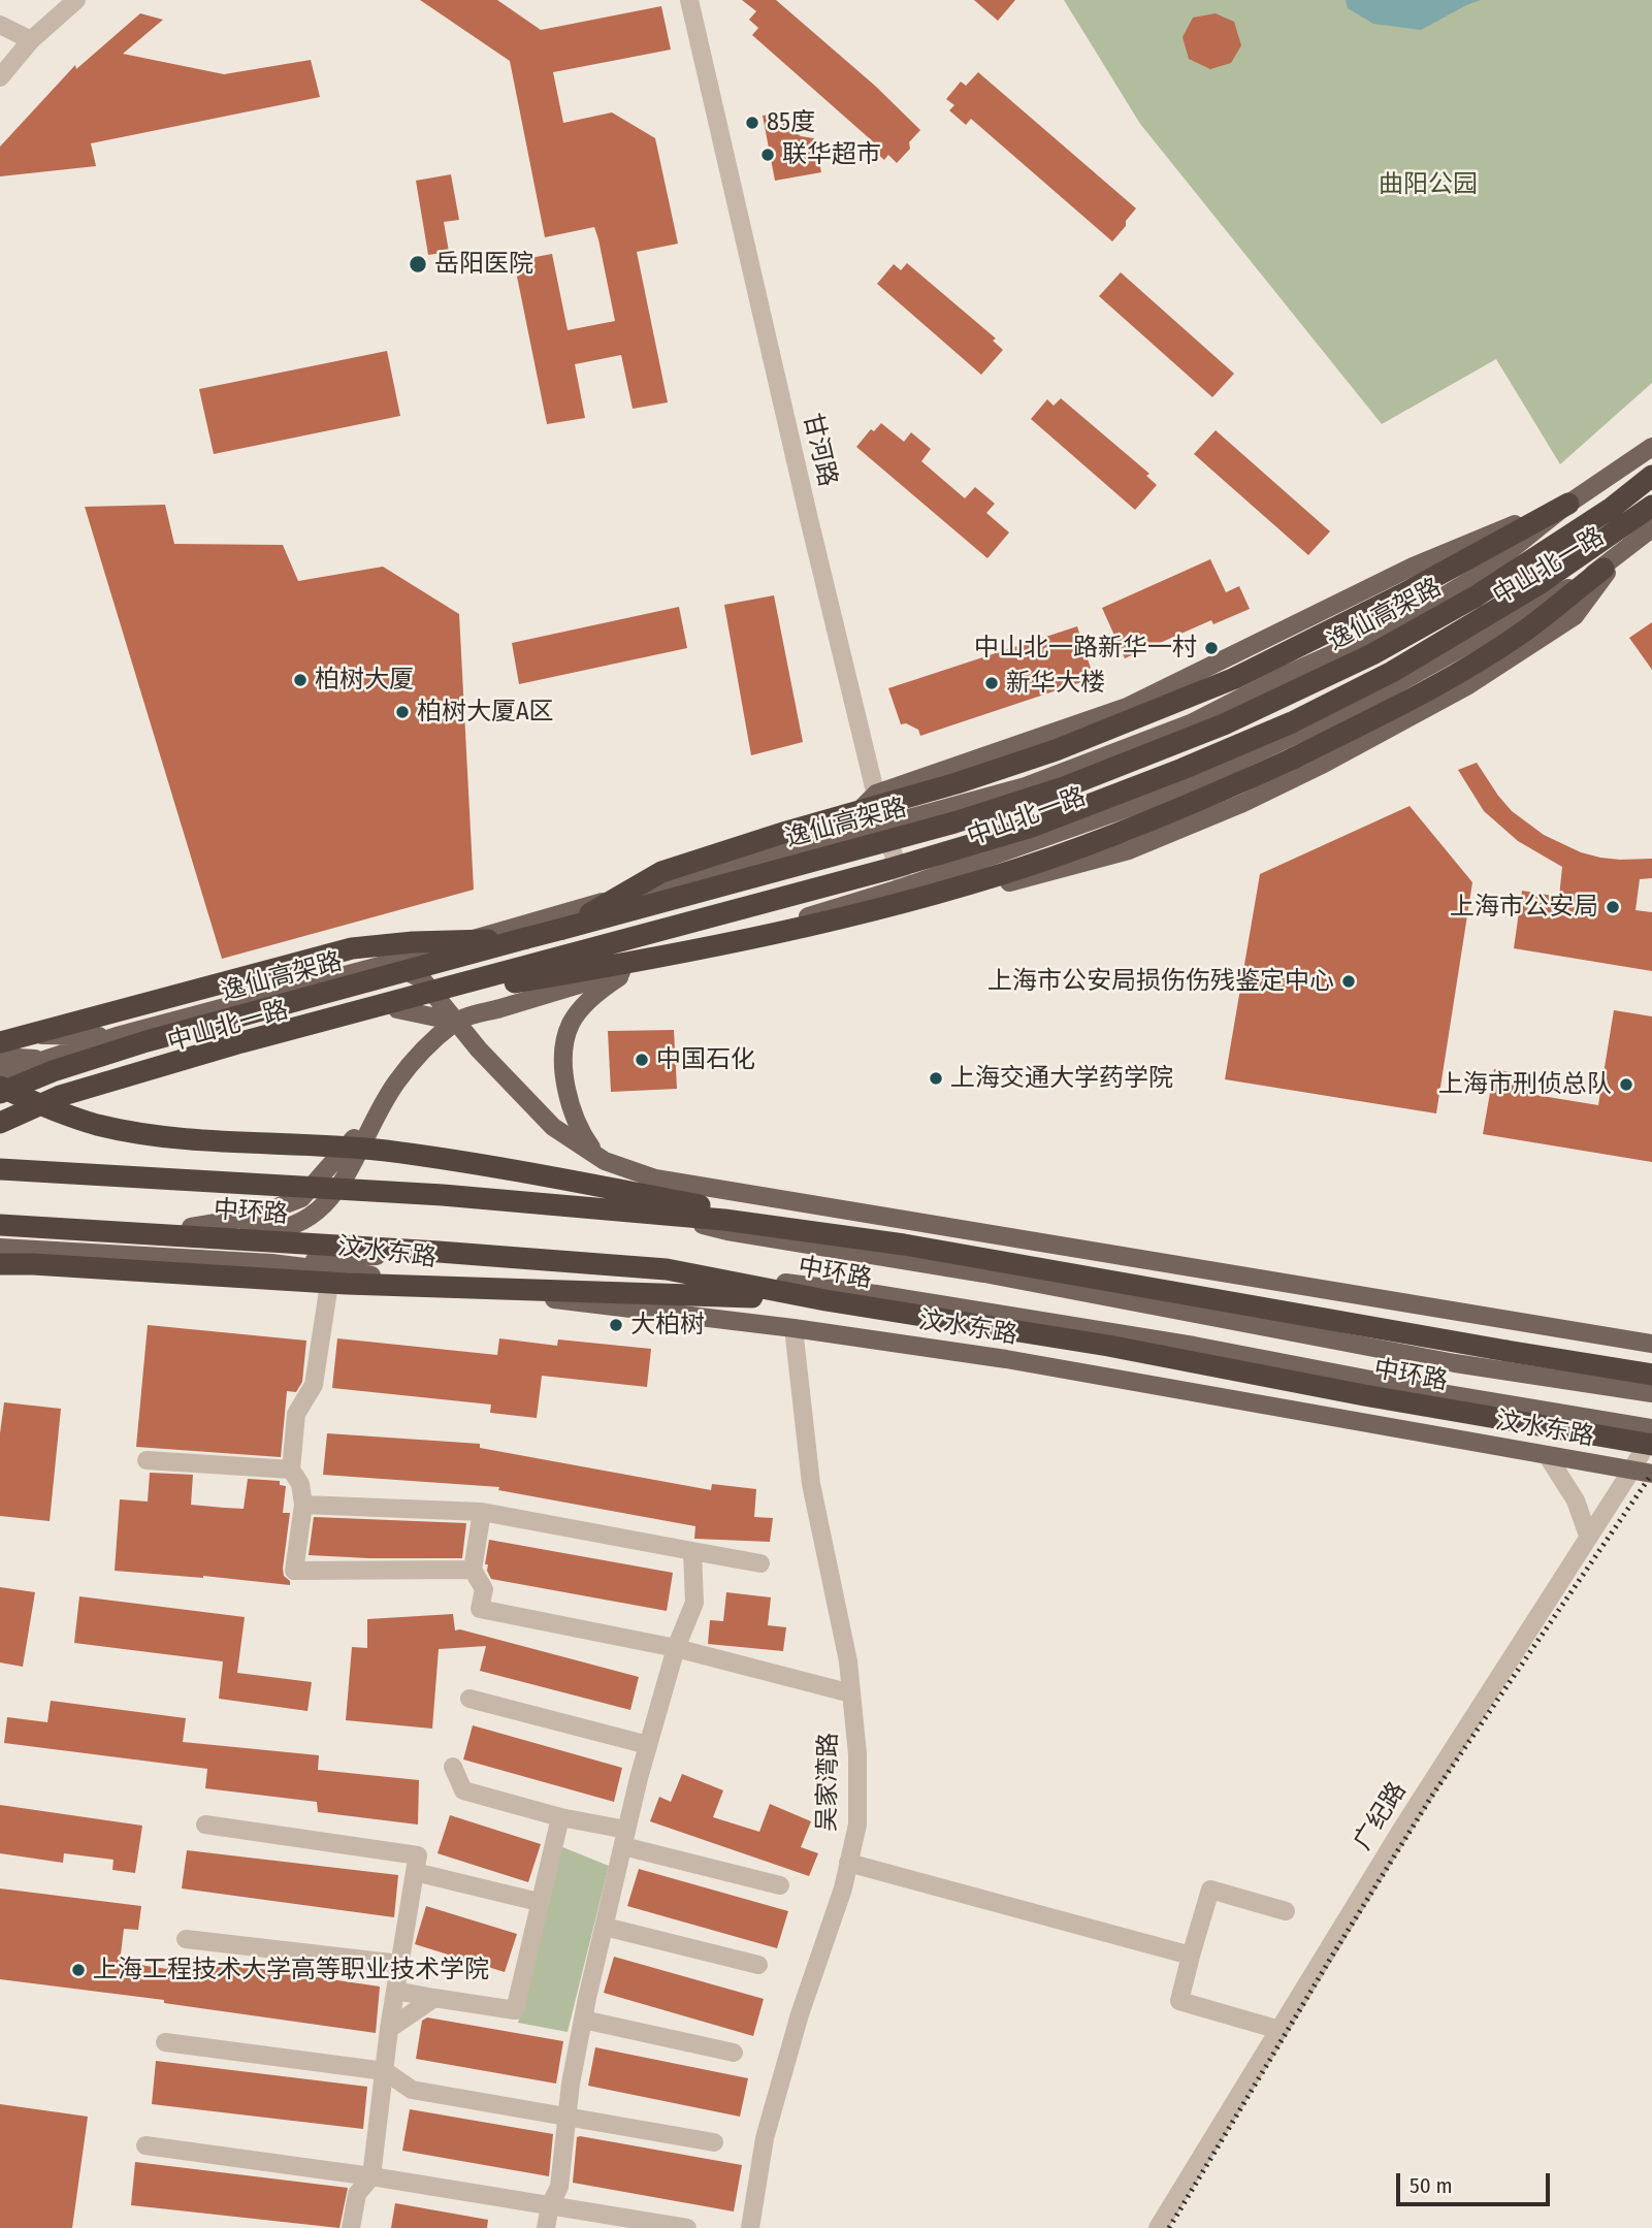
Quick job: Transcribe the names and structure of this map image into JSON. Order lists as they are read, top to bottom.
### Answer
{
  "streets": {
    "highway": ["逸仙高架路", "中环路"],
    "main road": ["中山北一路", "汶水东路"],
    "street": ["甘河路", "吴家湾路", "广纪路"]
  },
  "crossings": [
    ["甘河路", "中山北一路"],
    ["中山北一路", "汶水东路"],
    ["汶水东路", "吴家湾路"],
    ["汶水东路", "广纪路"]
  ],
  "parks": ["曲阳公园"],
  "places": [
    "85度",
    "联华超市",
    "岳阳医院",
    "中山北一路新华一村",
    "柏树大厦",
    "新华大楼",
    "柏树大厦A区",
    "上海市公安局",
    "上海市公安局损伤伤残鉴定中心",
    "中国石化",
    "上海交通大学药学院",
    "上海市刑侦总队",
    "大柏树",
    "上海工程技术大学高等职业技术学院"
  ],
  "scale_bar": "50 m"
}
